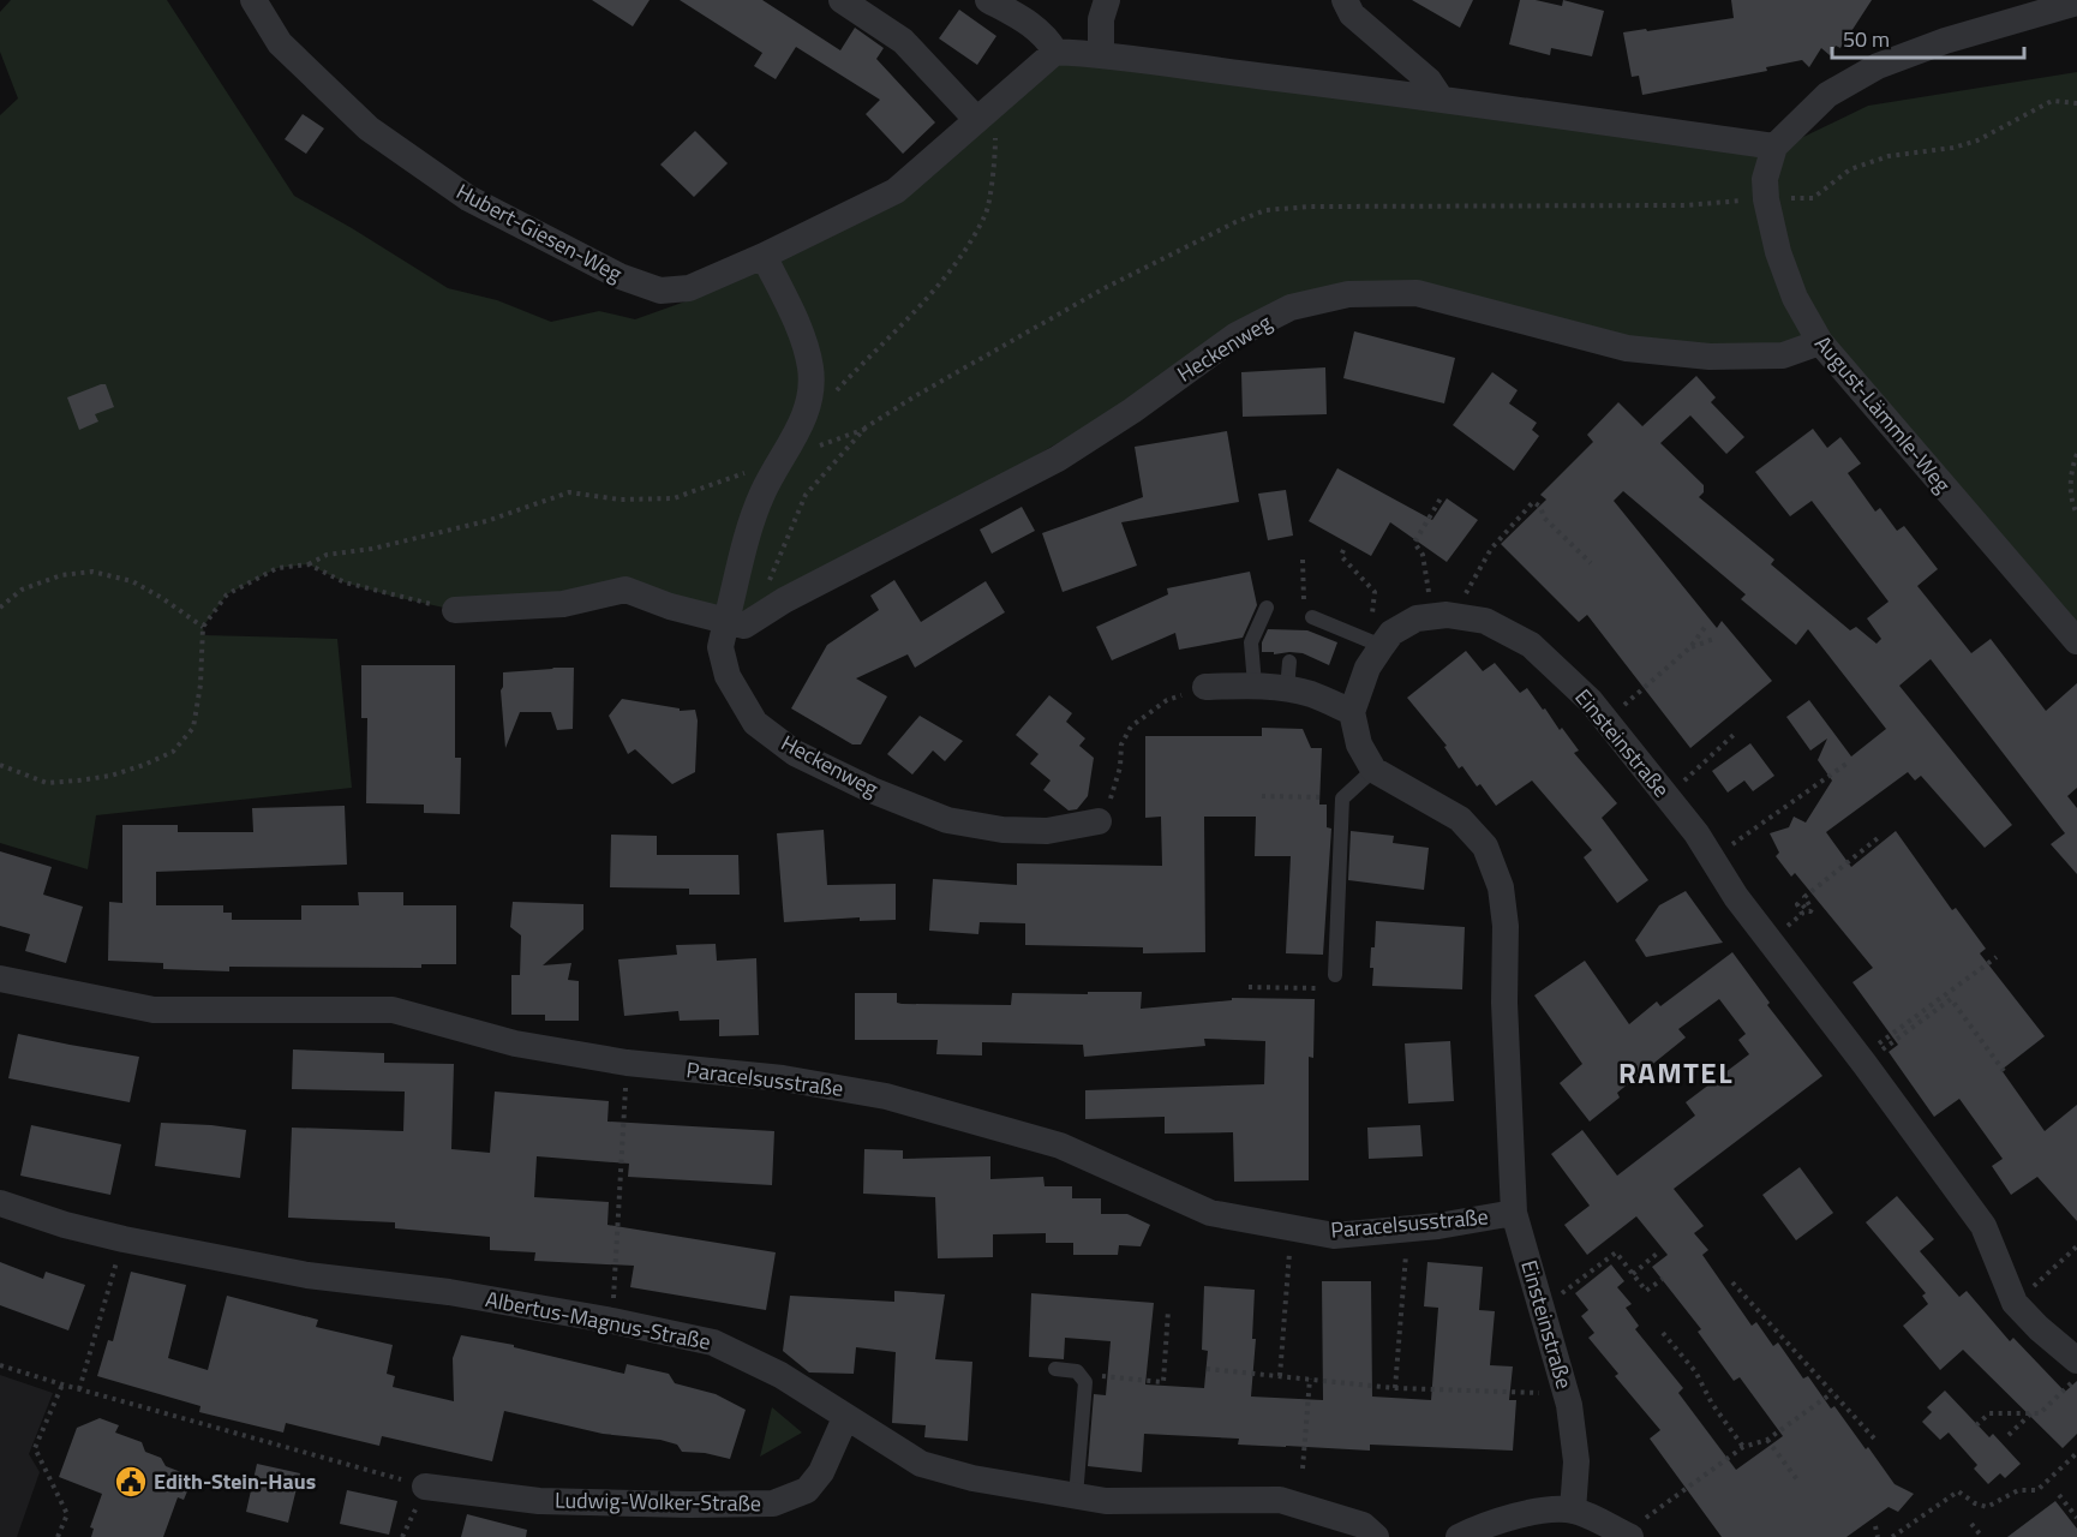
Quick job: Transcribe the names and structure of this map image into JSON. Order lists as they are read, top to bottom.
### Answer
{
  "streets": {
    "street": [
      "Hubert-Giesen-Weg",
      "Heckenweg",
      "August-Lämmle-Weg",
      "Einsteinstraße",
      "Paracelsusstraße",
      "Albertus-Magnus-Straße",
      "Ludwig-Wolker-Straße"
    ]
  },
  "crossings": [
    ["Hubert-Giesen-Weg", "Heckenweg"],
    ["Heckenweg", "August-Lämmle-Weg"],
    ["Einsteinstraße", "Paracelsusstraße"],
    ["Albertus-Magnus-Straße", "Ludwig-Wolker-Straße"]
  ],
  "districts": ["RAMTEL"],
  "places": {
    "public building": ["Edith-Stein-Haus"]
  },
  "scale_bar": "50 m"
}
